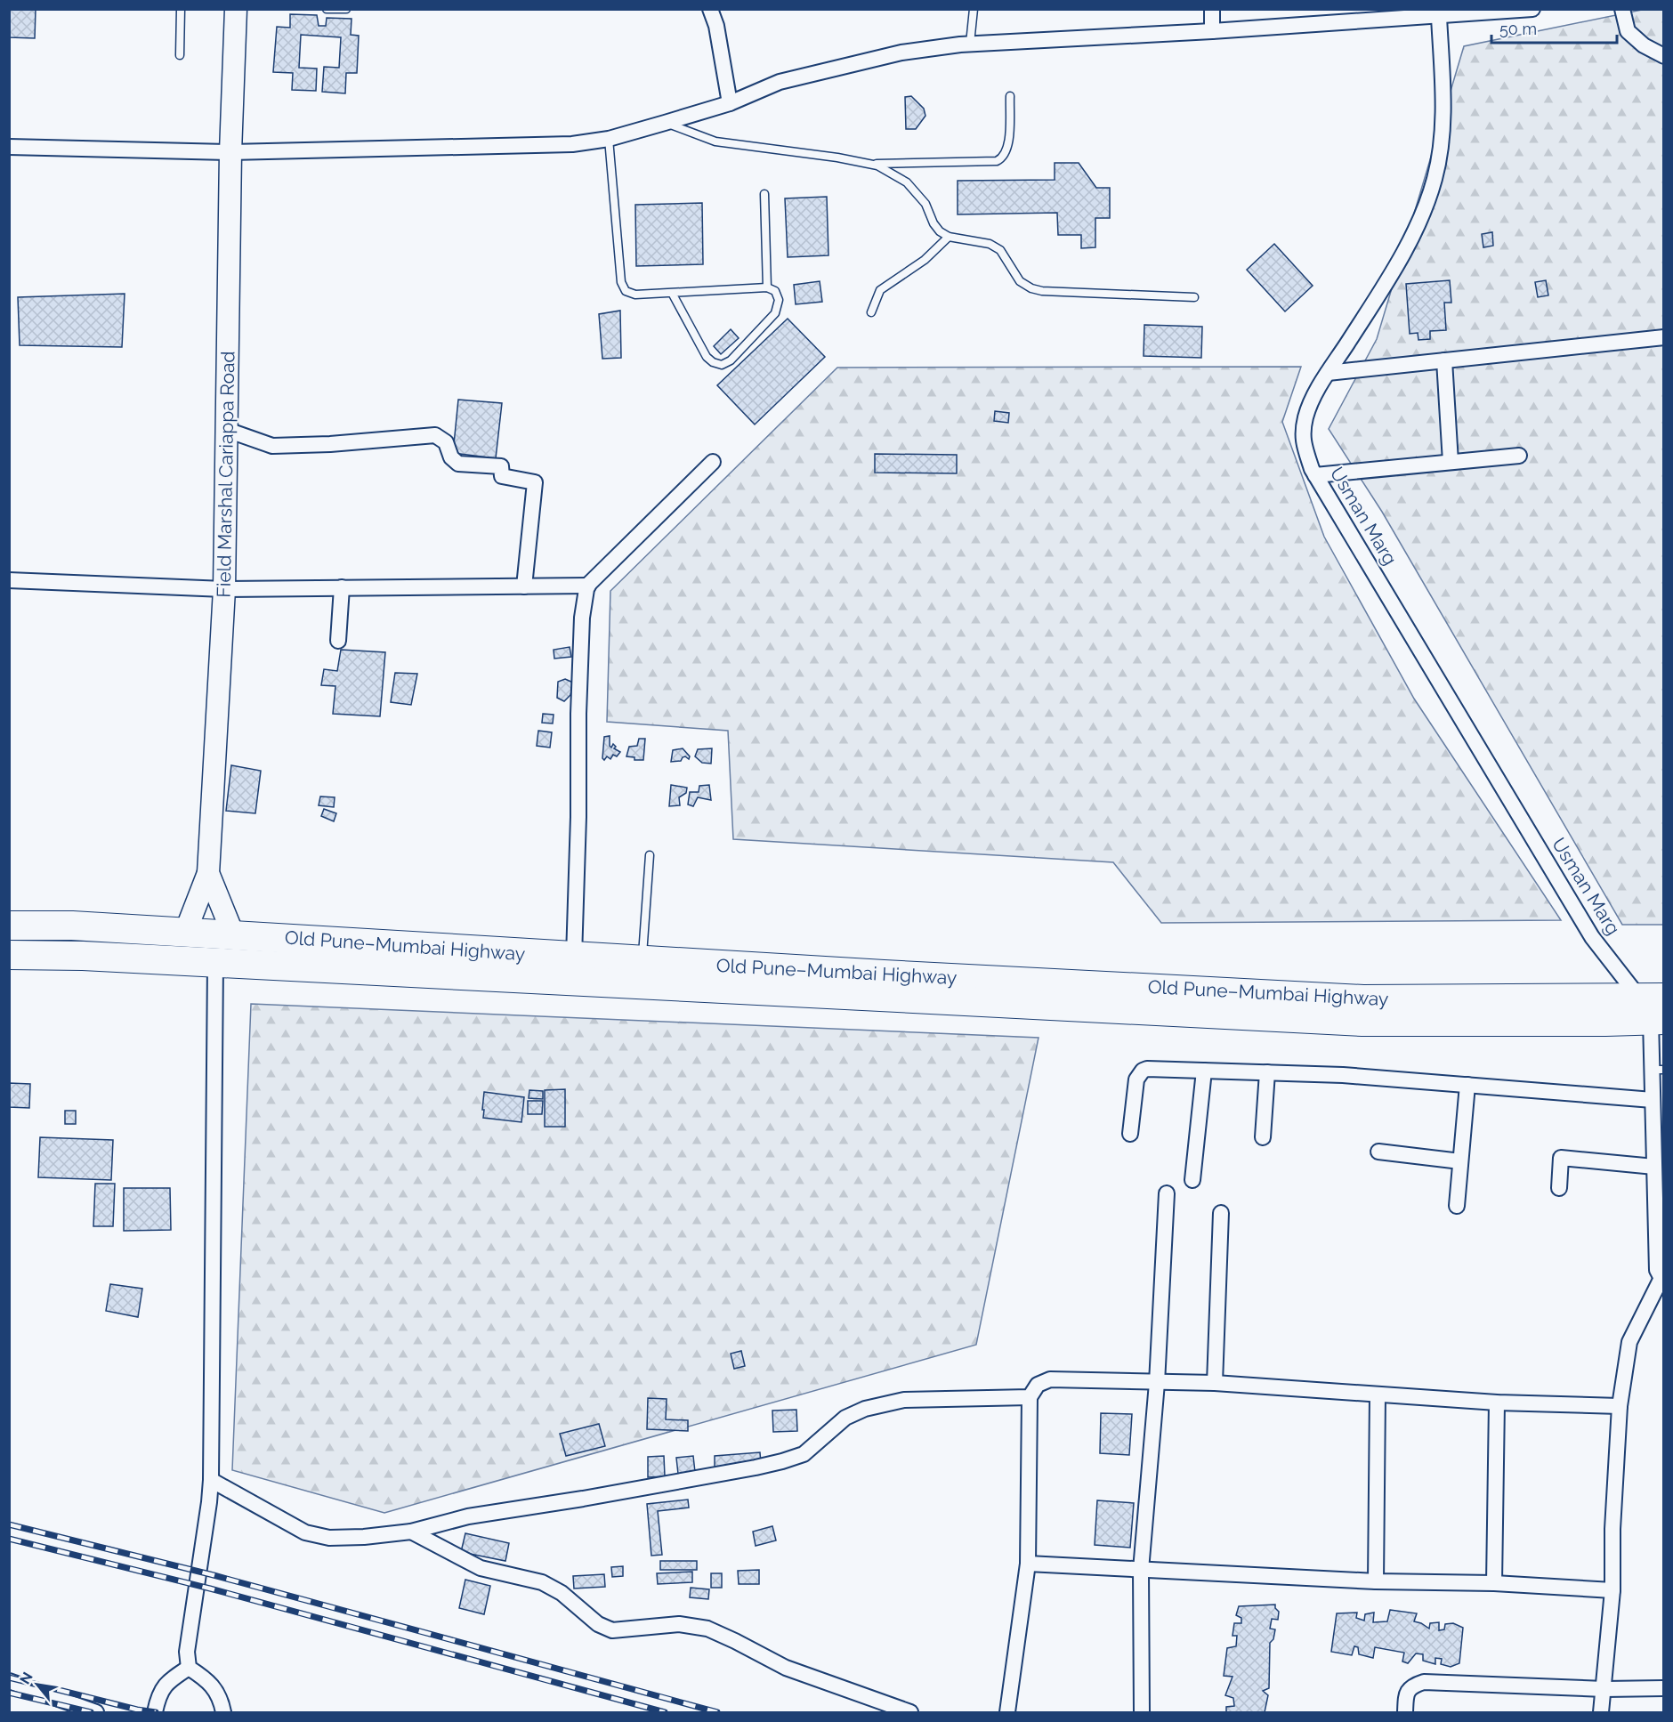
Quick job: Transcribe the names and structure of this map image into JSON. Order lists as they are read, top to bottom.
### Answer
{
  "streets": {
    "highway": ["Old Pune–Mumbai Highway"],
    "street": ["Field Marshal Cariappa Road", "Usman Marg"]
  },
  "crossings": [
    ["Field Marshal Cariappa Road", "Old Pune–Mumbai Highway"],
    ["Usman Marg", "Old Pune–Mumbai Highway"]
  ],
  "scale_bar": "50 m",
  "north": "top left"
}
